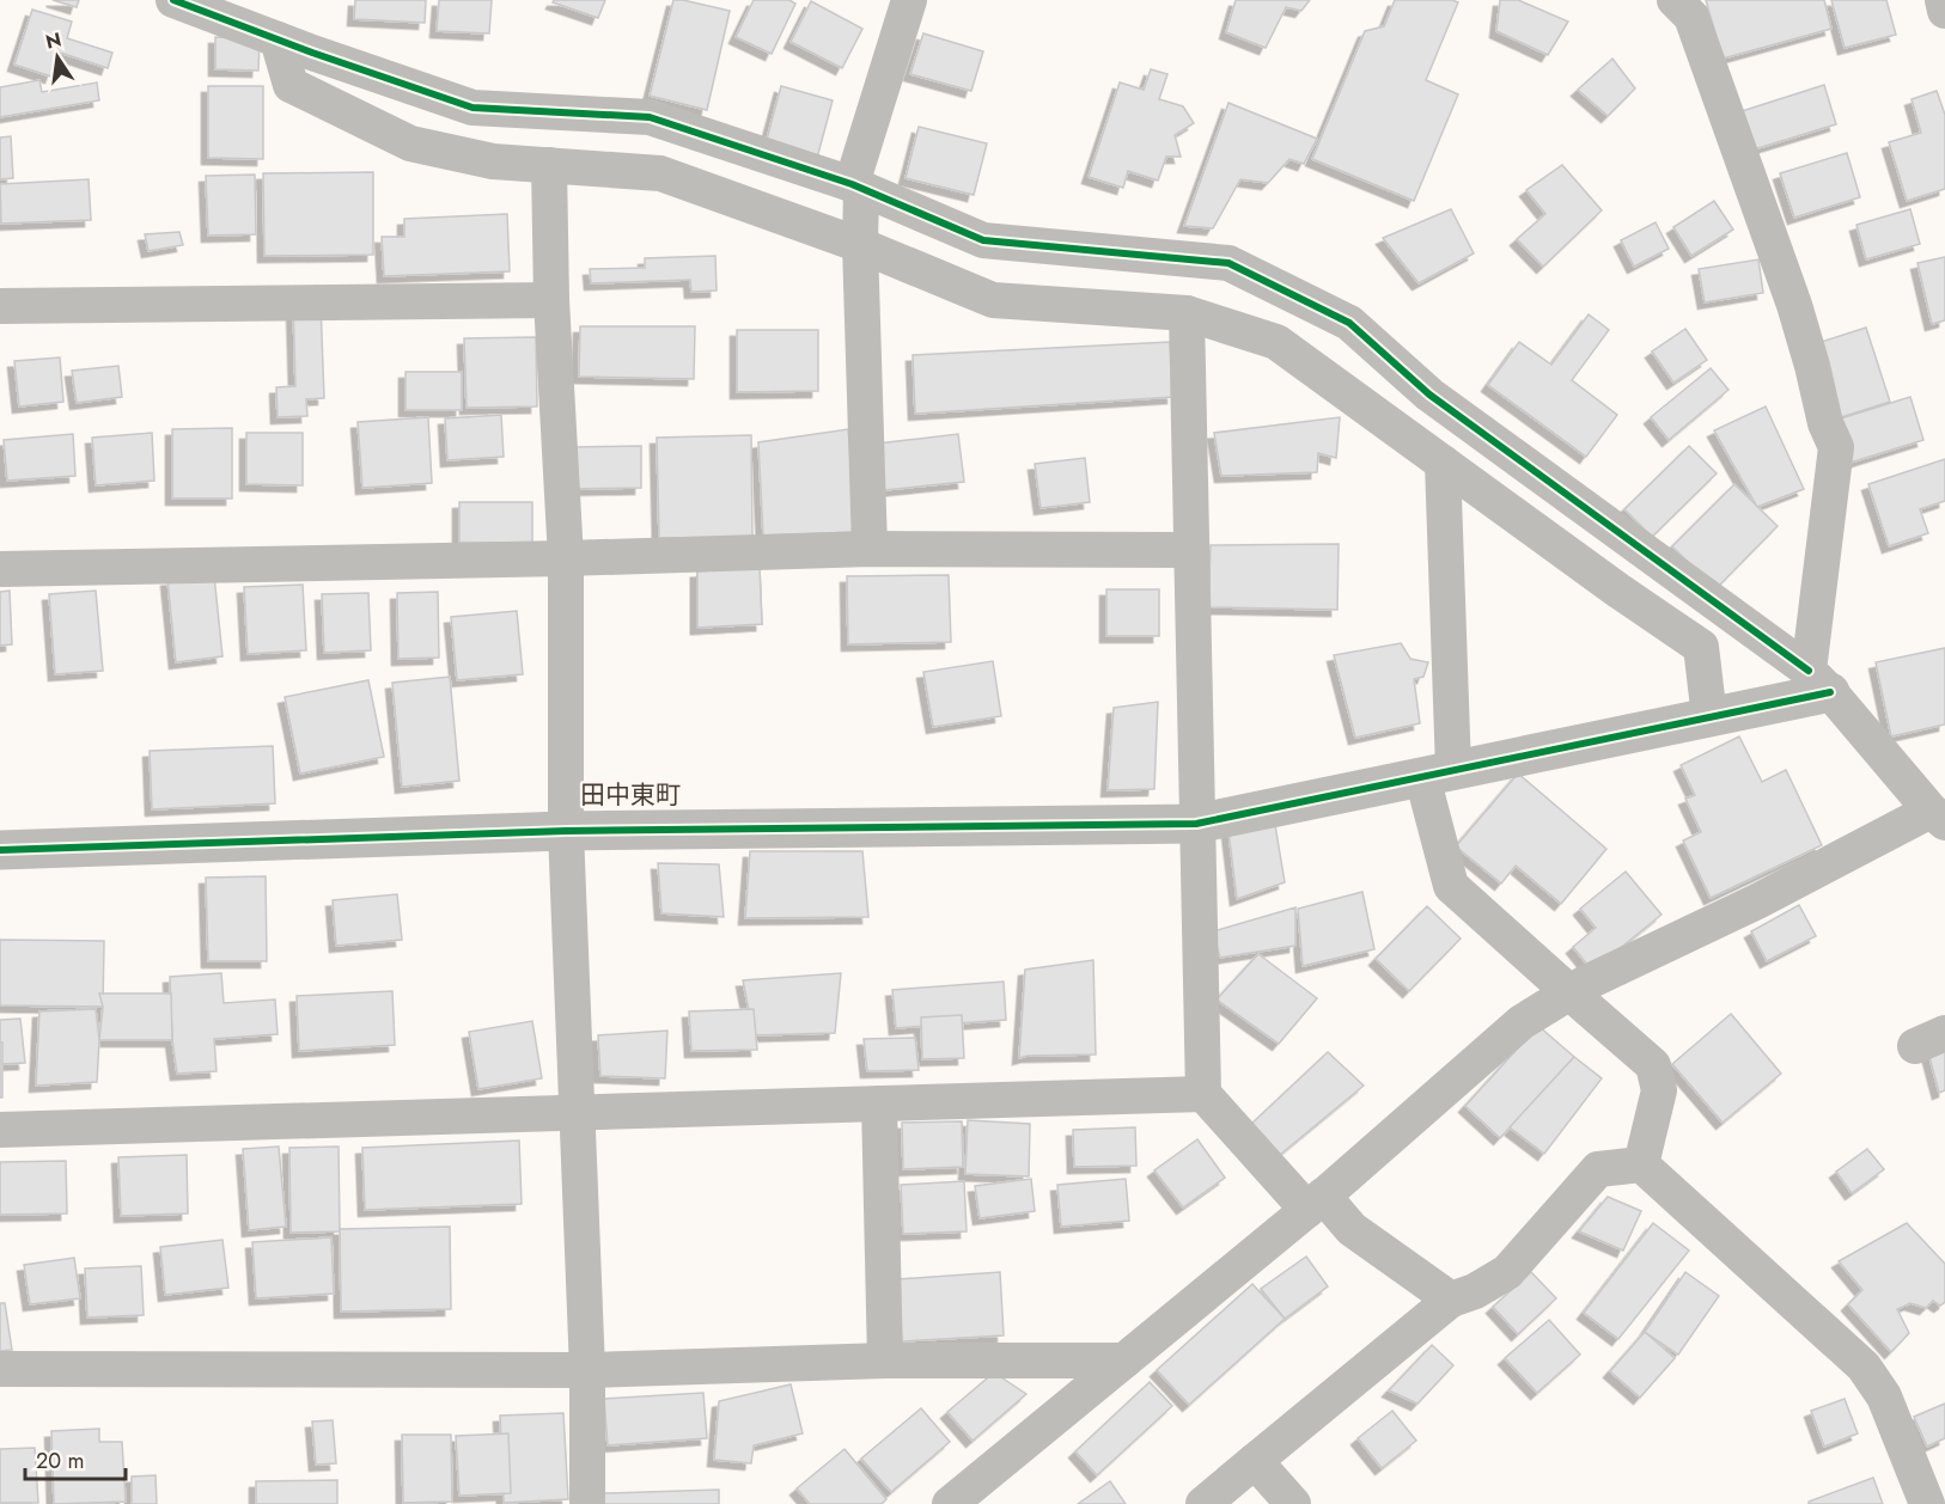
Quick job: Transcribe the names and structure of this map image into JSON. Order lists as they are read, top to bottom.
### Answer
{
  "districts": ["田中東町"],
  "scale_bar": "20 m",
  "north": "top"
}
